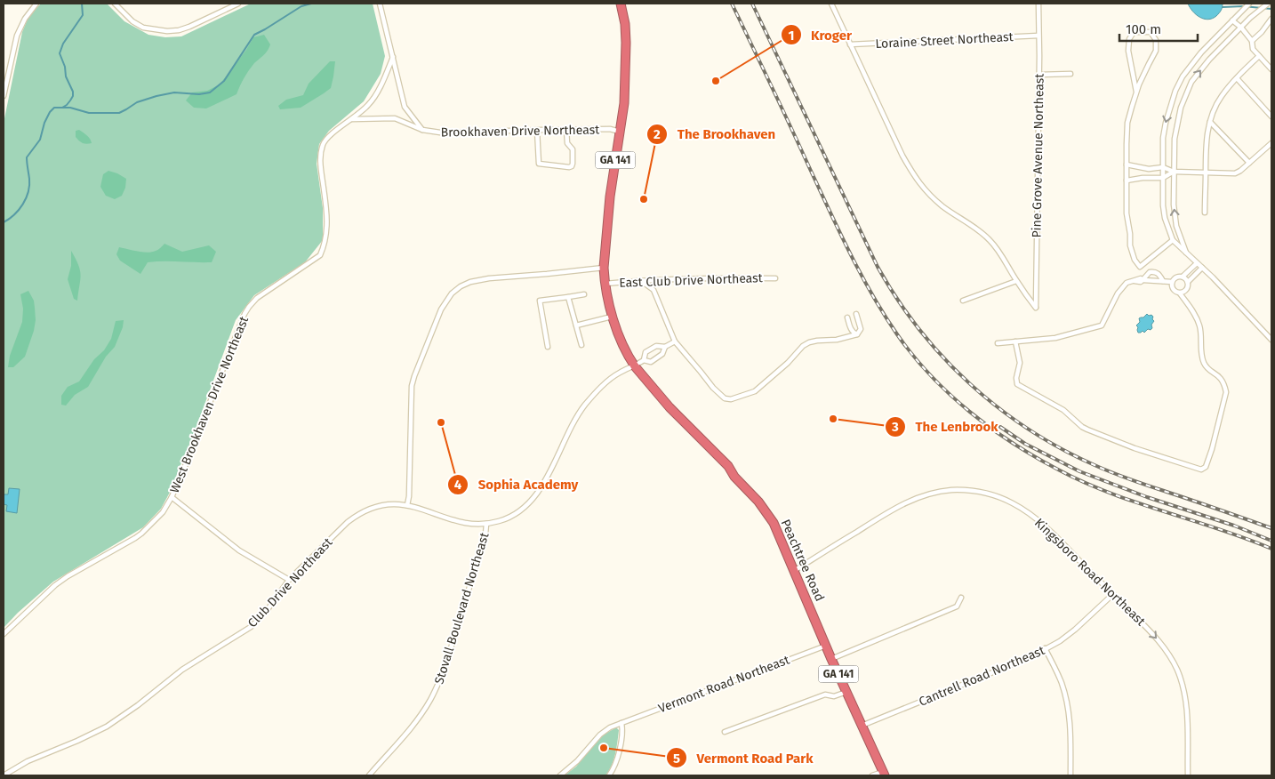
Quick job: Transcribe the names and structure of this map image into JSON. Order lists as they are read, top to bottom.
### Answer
{
  "streets": {
    "highway": ["GA 141", "Peachtree Road"],
    "street": [
      "Loraine Street Northeast",
      "Brookhaven Drive Northeast",
      "Pine Grove Avenue Northeast",
      "East Club Drive Northeast",
      "West Brookhaven Drive Northeast",
      "Kingsboro Road Northeast",
      "Club Drive Northeast",
      "Stovall Boulevard Northeast",
      "Cantrell Road Northeast",
      "Vermont Road Northeast"
    ]
  },
  "crossings": [
    ["Loraine Street Northeast", "Pine Grove Avenue Northeast"],
    ["Brookhaven Drive Northeast", "GA 141"],
    ["Brookhaven Drive Northeast", "West Brookhaven Drive Northeast"],
    ["GA 141", "East Club Drive Northeast"],
    ["GA 141", "Peachtree Road"],
    ["Peachtree Road", "Kingsboro Road Northeast"],
    ["Peachtree Road", "Club Drive Northeast"],
    ["Peachtree Road", "Cantrell Road Northeast"],
    ["Peachtree Road", "Vermont Road Northeast"],
    ["Kingsboro Road Northeast", "Cantrell Road Northeast"],
    ["Club Drive Northeast", "Stovall Boulevard Northeast"]
  ],
  "places": [
    "Kroger",
    "The Brookhaven",
    "The Lenbrook",
    "Sophia Academy",
    "Vermont Road Park"
  ],
  "scale_bar": "100 m"
}
